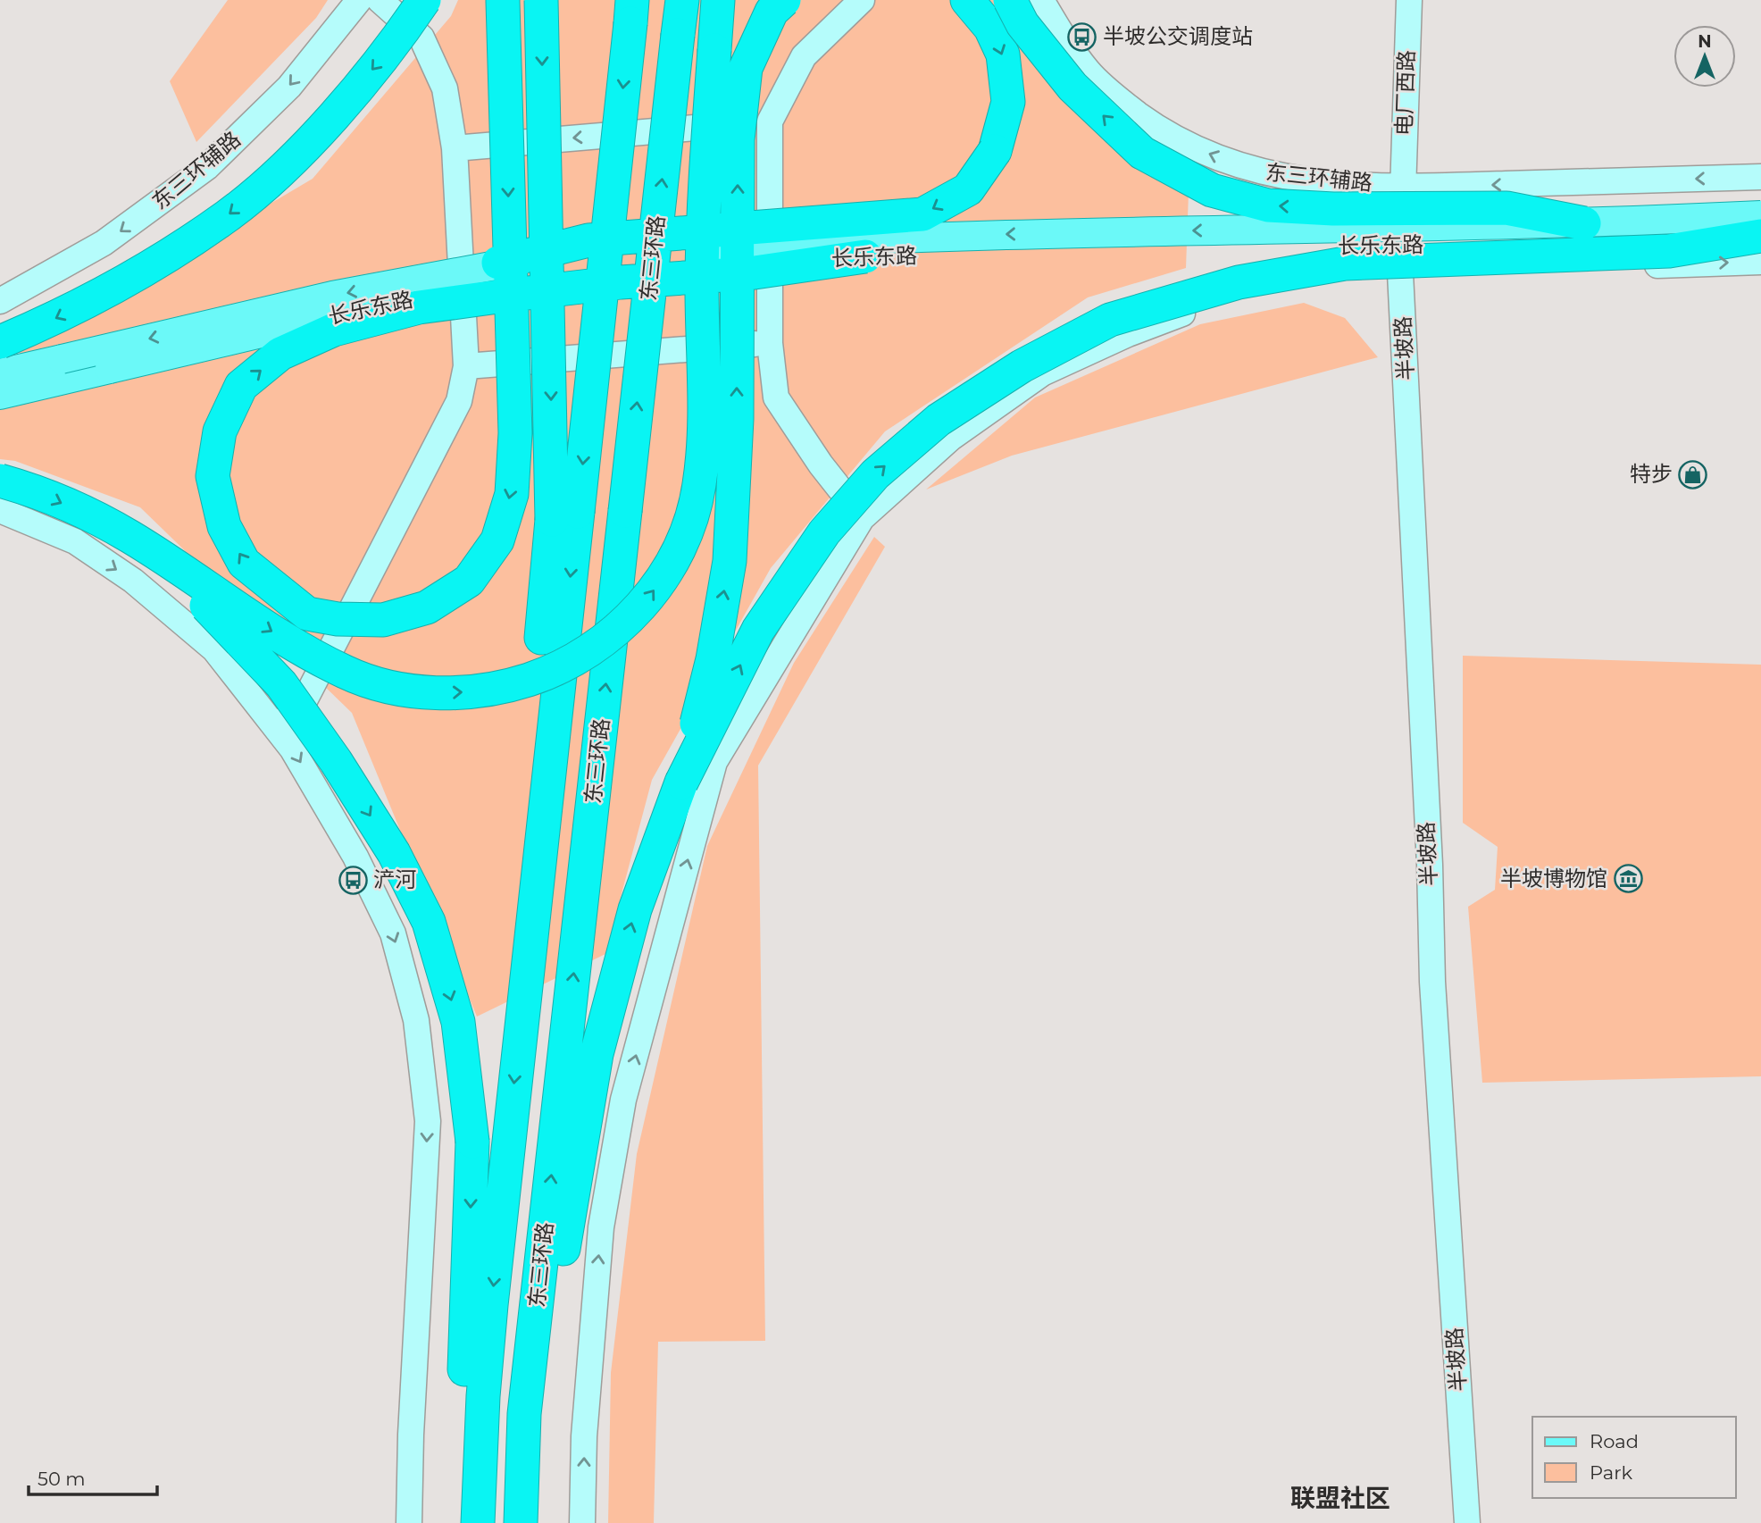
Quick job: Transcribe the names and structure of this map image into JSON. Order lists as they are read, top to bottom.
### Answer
{
  "streets": {
    "highway": ["东三环路"],
    "main road": [
      "电厂西路",
      "东三环辅路",
      "长乐东路",
      "半坡路"
    ]
  },
  "crossings": [
    ["电厂西路", "东三环辅路"],
    ["电厂西路", "半坡路"],
    ["东三环辅路", "半坡路"]
  ],
  "districts": ["联盟社区"],
  "places": {
    "bus stop": ["半坡公交调度站", "浐河"],
    "shop": ["特步"],
    "museum": ["半坡博物馆"]
  },
  "legend": ["Road", "Park"],
  "scale_bar": "50 m",
  "north": "top"
}
